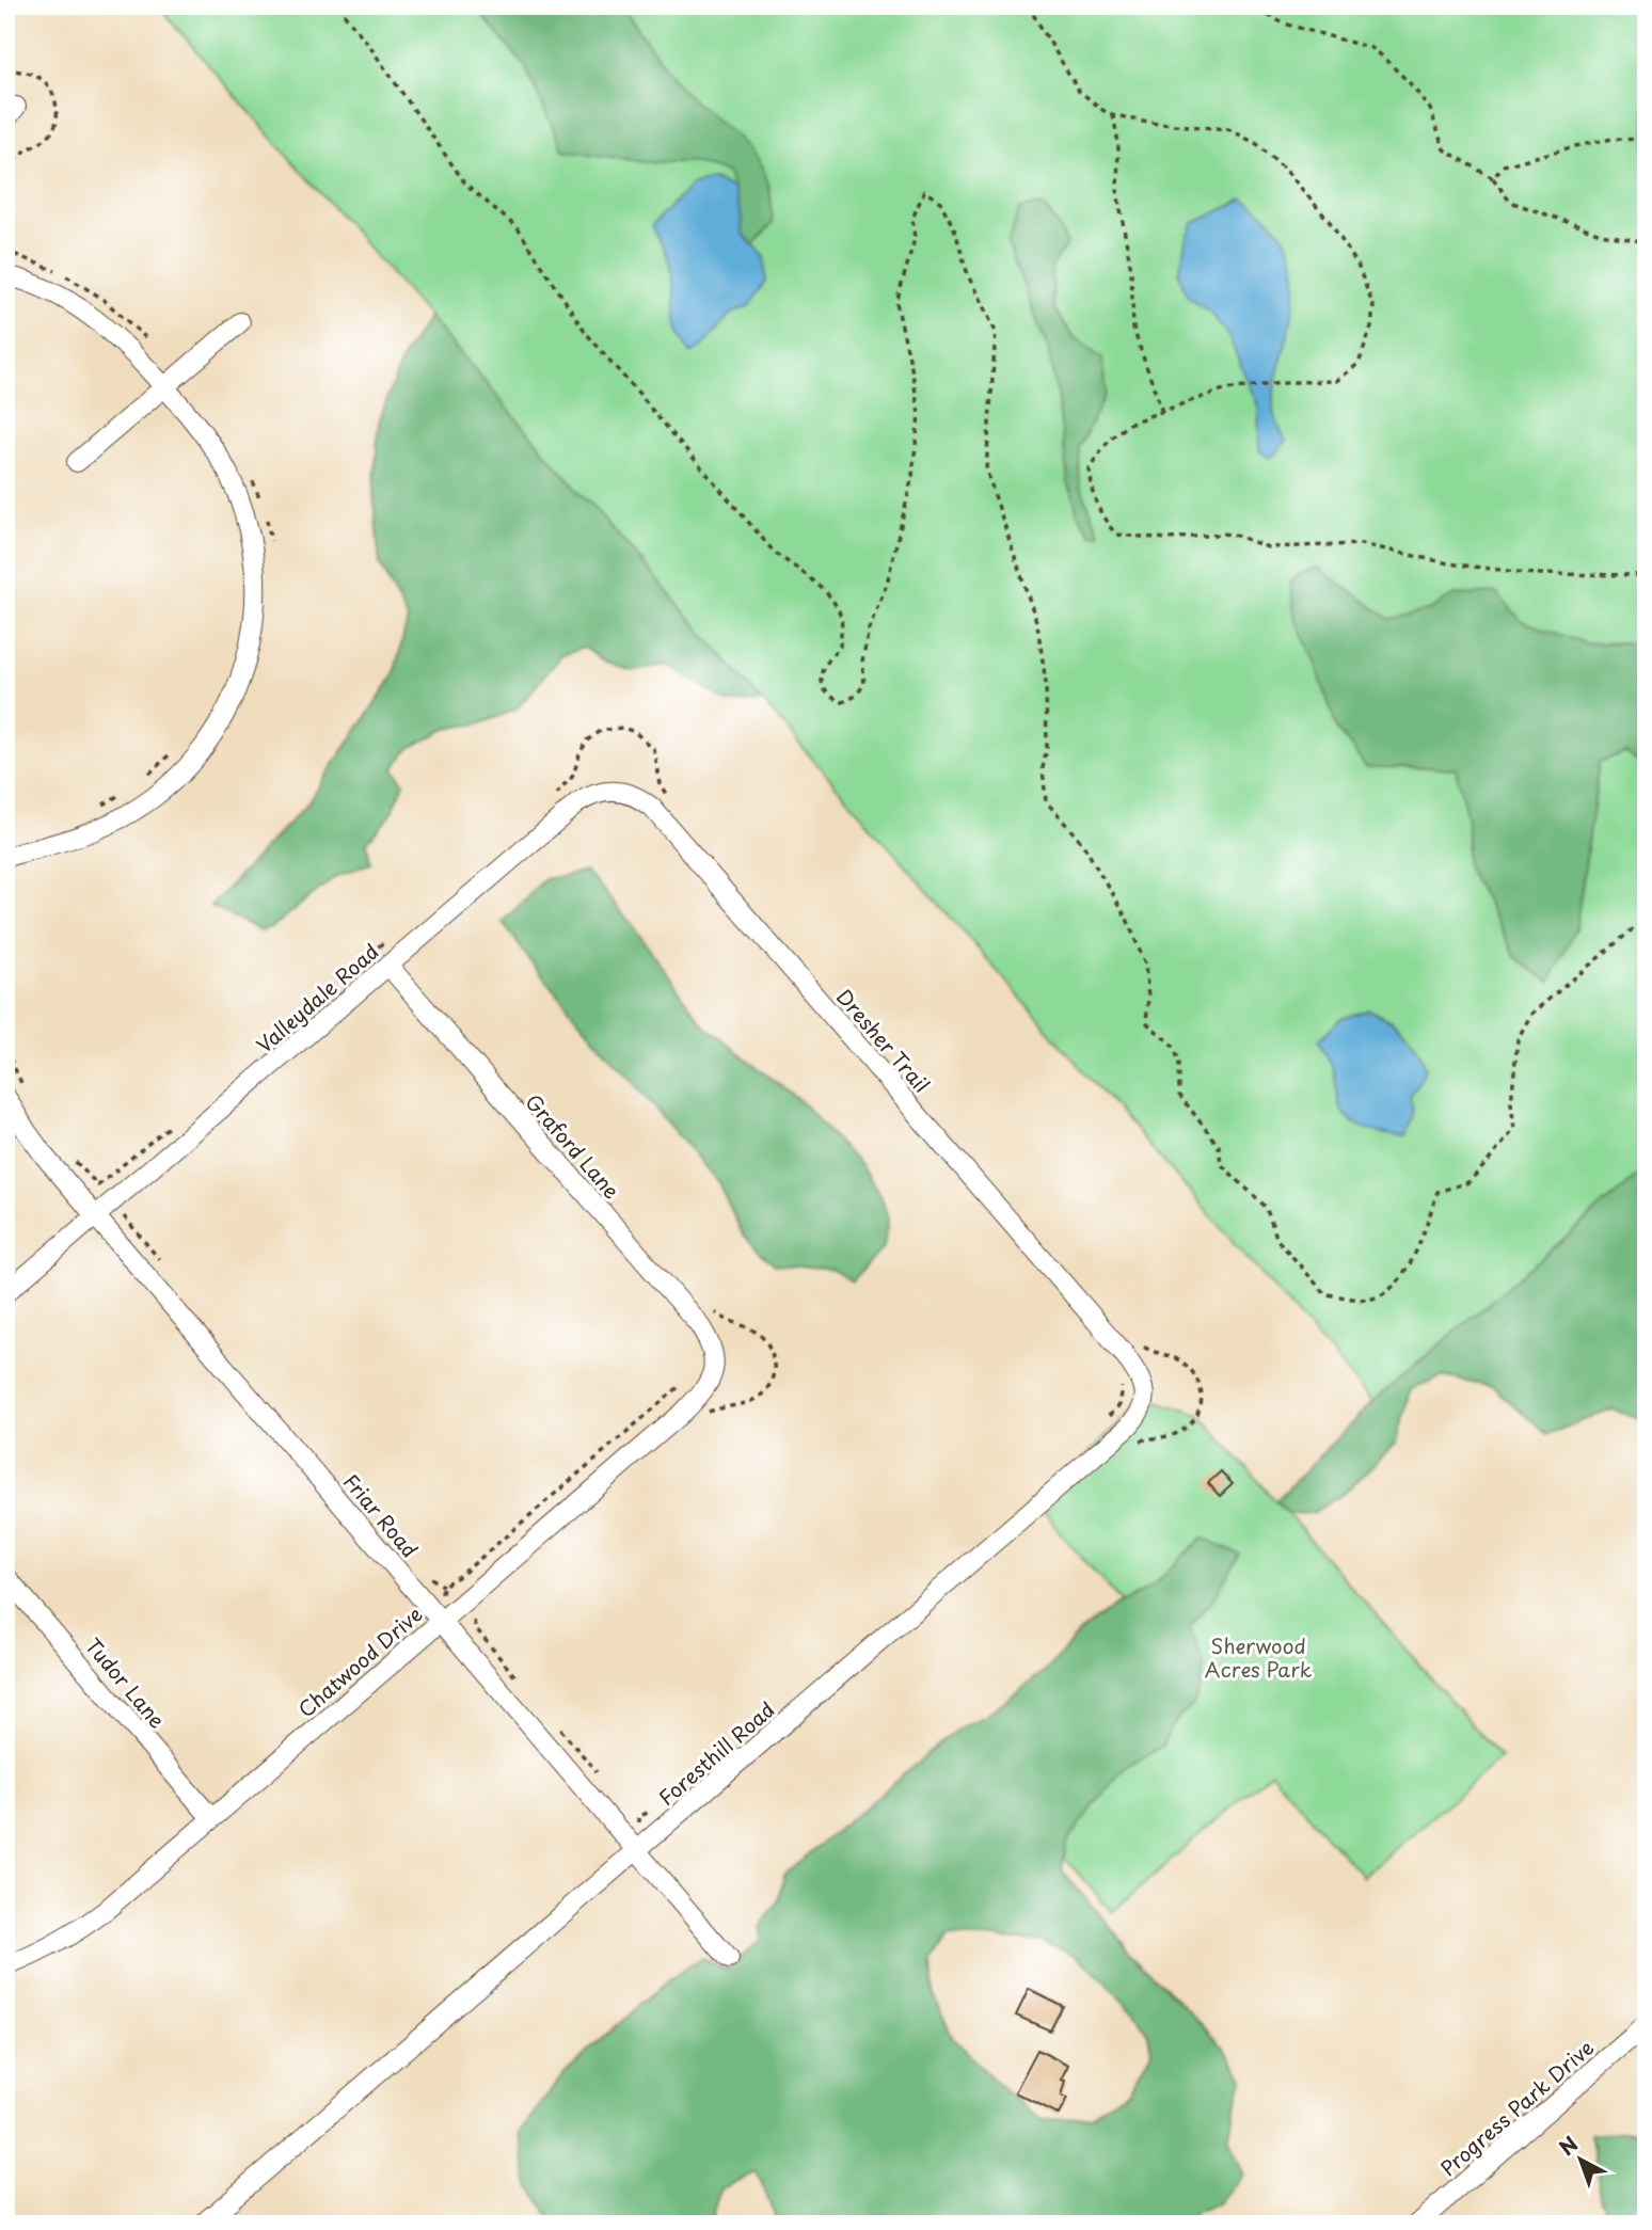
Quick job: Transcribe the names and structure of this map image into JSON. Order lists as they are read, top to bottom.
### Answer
{
  "streets": {
    "street": [
      "Valleydale Road",
      "Dresher Trail",
      "Graford Lane",
      "Friar Road",
      "Chatwood Drive",
      "Tudor Lane",
      "Foresthill Road",
      "Progress Park Drive"
    ]
  },
  "crossings": [
    ["Valleydale Road", "Dresher Trail"],
    ["Valleydale Road", "Graford Lane"],
    ["Valleydale Road", "Friar Road"],
    ["Dresher Trail", "Foresthill Road"],
    ["Graford Lane", "Chatwood Drive"],
    ["Friar Road", "Chatwood Drive"],
    ["Friar Road", "Foresthill Road"],
    ["Chatwood Drive", "Tudor Lane"]
  ],
  "parks": ["Sherwood Acres Park"],
  "north": "top left"
}
